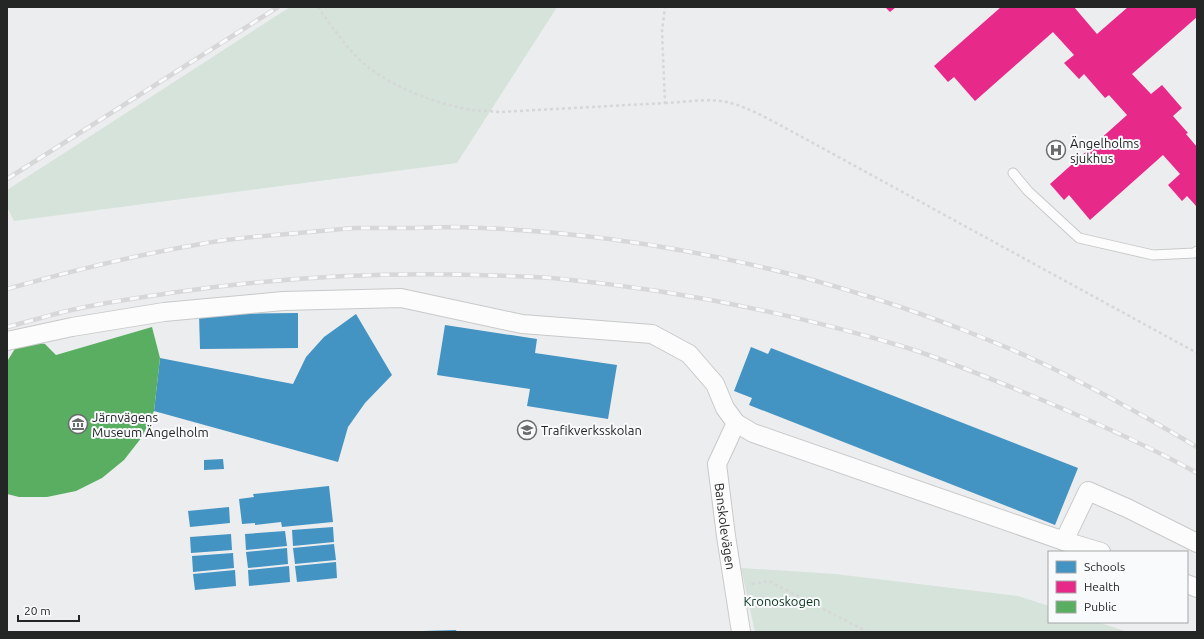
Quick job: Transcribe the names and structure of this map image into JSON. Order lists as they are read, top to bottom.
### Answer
{
  "streets": {
    "street": ["Banskolevägen"]
  },
  "parks": ["Kronoskogen"],
  "places": {
    "hospital": ["Ängelholms sjukhus"],
    "museum": ["Järnvägens Museum Ängelholm"],
    "school or university": ["Trafikverksskolan"]
  },
  "legend": ["Schools", "Health", "Public"],
  "scale_bar": "20 m"
}
